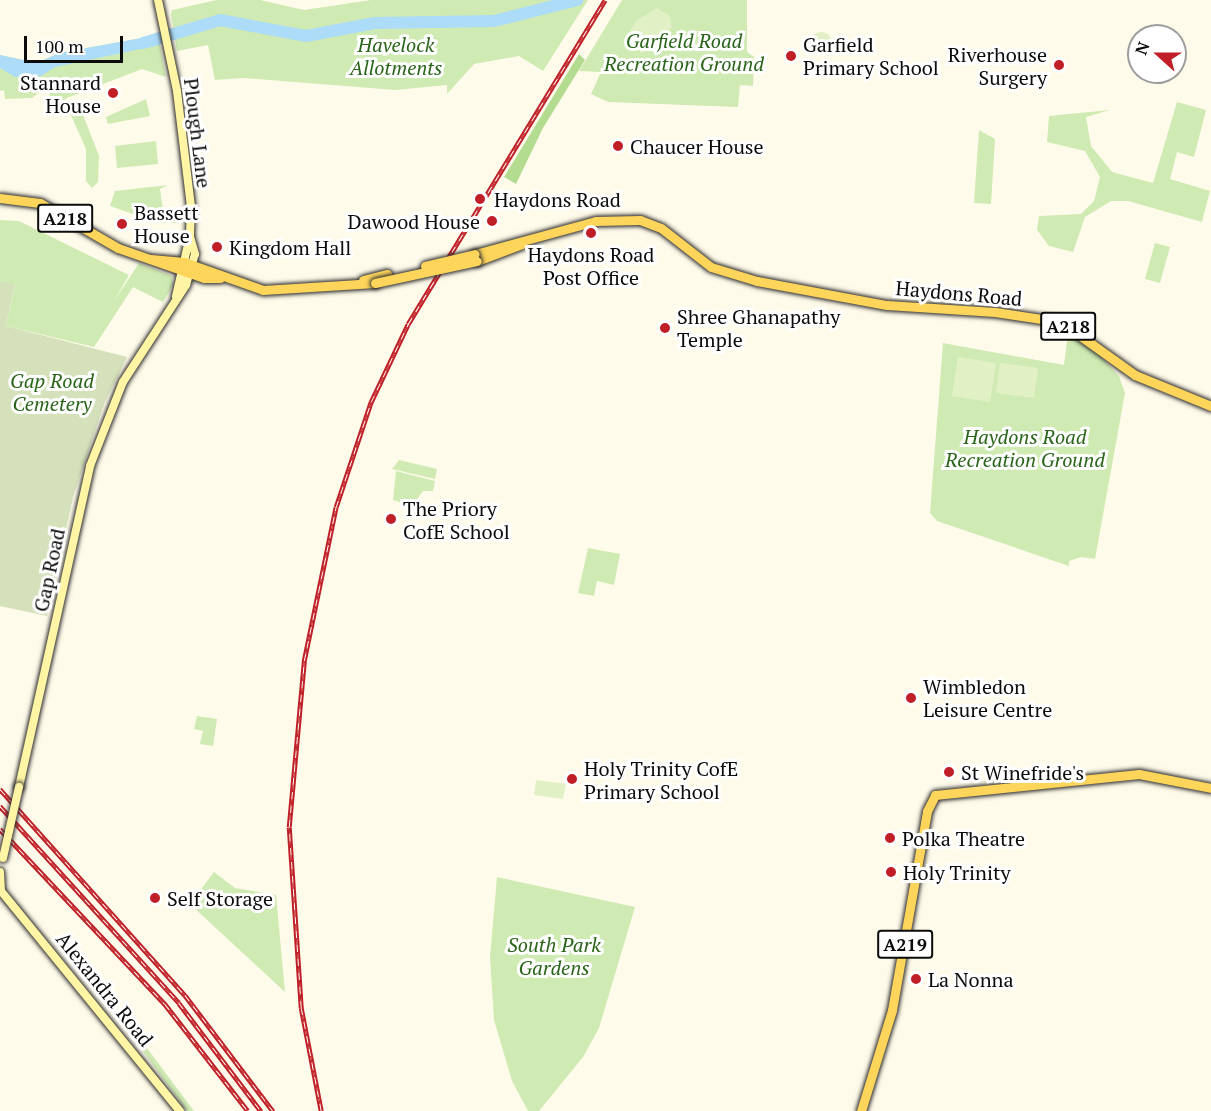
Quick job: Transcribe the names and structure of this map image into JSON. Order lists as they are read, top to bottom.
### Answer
{
  "streets": {
    "main road": [
      "Plough Lane",
      "A218",
      "Haydons Road",
      "Gap Road",
      "A219",
      "Alexandra Road"
    ]
  },
  "crossings": [
    ["Plough Lane", "A218"],
    ["Plough Lane", "Haydons Road"],
    ["Plough Lane", "Gap Road"],
    ["A218", "Haydons Road"],
    ["A218", "Gap Road"],
    ["Haydons Road", "Gap Road"],
    ["Gap Road", "Alexandra Road"]
  ],
  "parks": [
    "Garfield Road Recreation Ground",
    "Havelock Allotments",
    "Gap Road Cemetery",
    "Haydons Road Recreation Ground",
    "South Park Gardens"
  ],
  "places": [
    "Garfield Primary School",
    "Riverhouse Surgery",
    "Stannard House",
    "Chaucer House",
    "Haydons Road",
    "Dawood House",
    "Bassett House",
    "Haydons Road Post Office",
    "Kingdom Hall",
    "Shree Ghanapathy Temple",
    "The Priory CofE School",
    "Wimbledon Leisure Centre",
    "St Winefride's",
    "Holy Trinity CofE Primary School",
    "Polka Theatre",
    "Holy Trinity",
    "Self Storage",
    "La Nonna"
  ],
  "scale_bar": "100 m",
  "north": "left"
}
